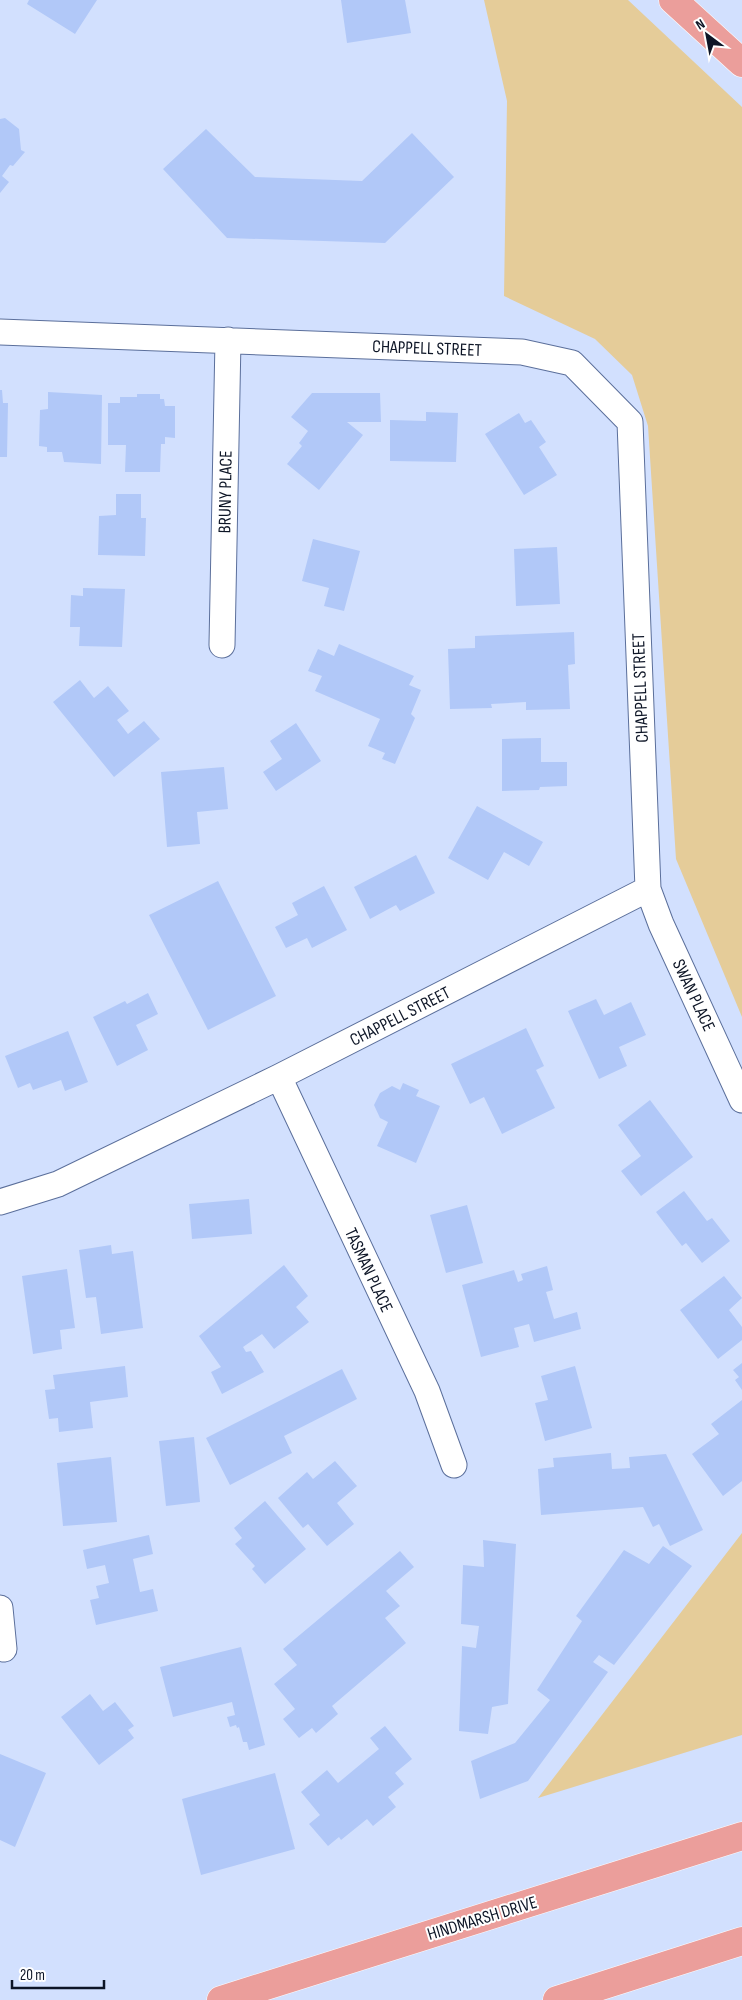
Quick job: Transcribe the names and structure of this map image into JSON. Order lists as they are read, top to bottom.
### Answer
{
  "streets": {
    "main road": ["HINDMARSH DRIVE"],
    "street": [
      "CHAPPELL STREET",
      "BRUNY PLACE",
      "SWAN PLACE",
      "TASMAN PLACE"
    ]
  },
  "crossings": [
    ["CHAPPELL STREET", "BRUNY PLACE"],
    ["CHAPPELL STREET", "SWAN PLACE"],
    ["CHAPPELL STREET", "TASMAN PLACE"]
  ],
  "scale_bar": "20 m",
  "north": "top left"
}
